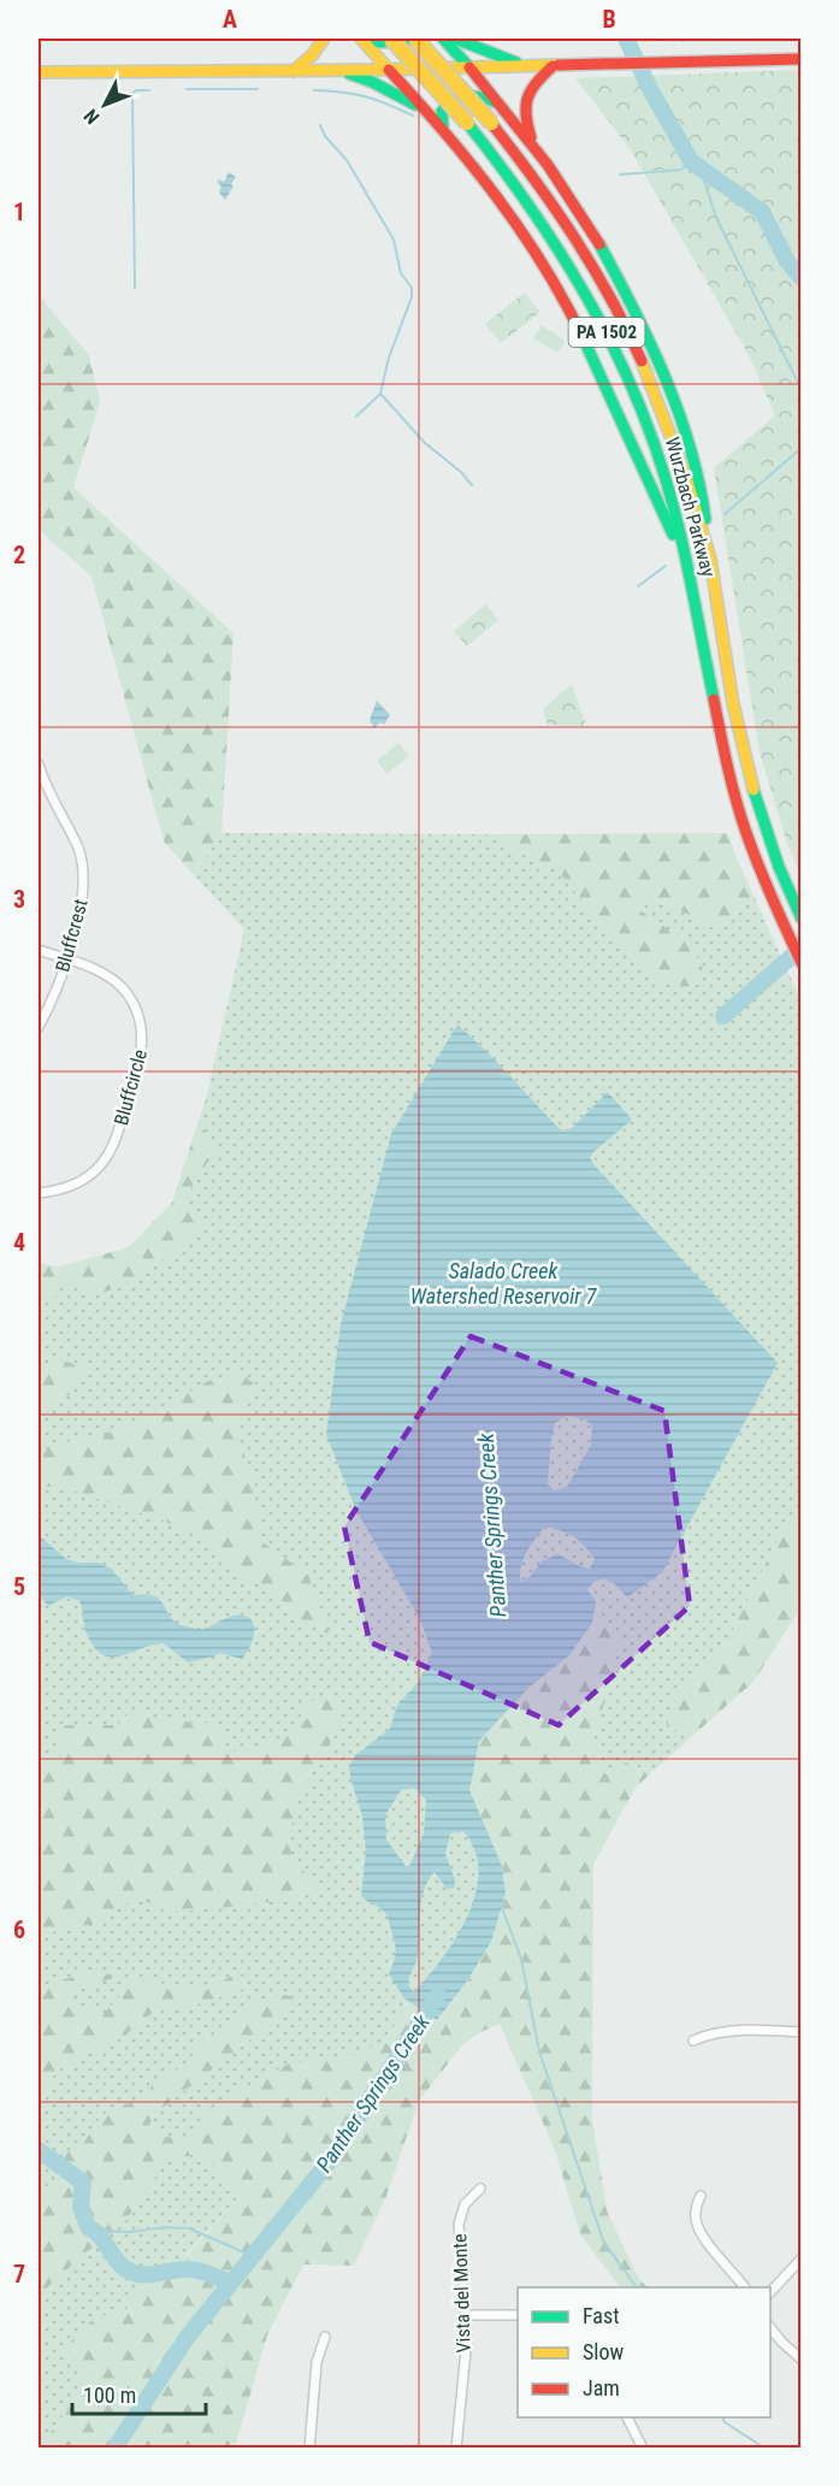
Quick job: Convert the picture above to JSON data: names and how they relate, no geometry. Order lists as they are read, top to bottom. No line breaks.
{"streets":{"main road":["PA 1502","Wurzbach Parkway"],"street":["Bluffcrest","Bluffcircle","Vista del Monte"]},"crossings":[["Bluffcrest","Bluffcircle"]],"water":["Salado Creek Watershed Reservoir 7","Panther Springs Creek"],"legend":["Fast","Slow","Jam"],"scale_bar":"100 m","north":"bottom left","grid":{"columns":["A","B"],"rows":["1","2","3","4","5","6","7"]}}
